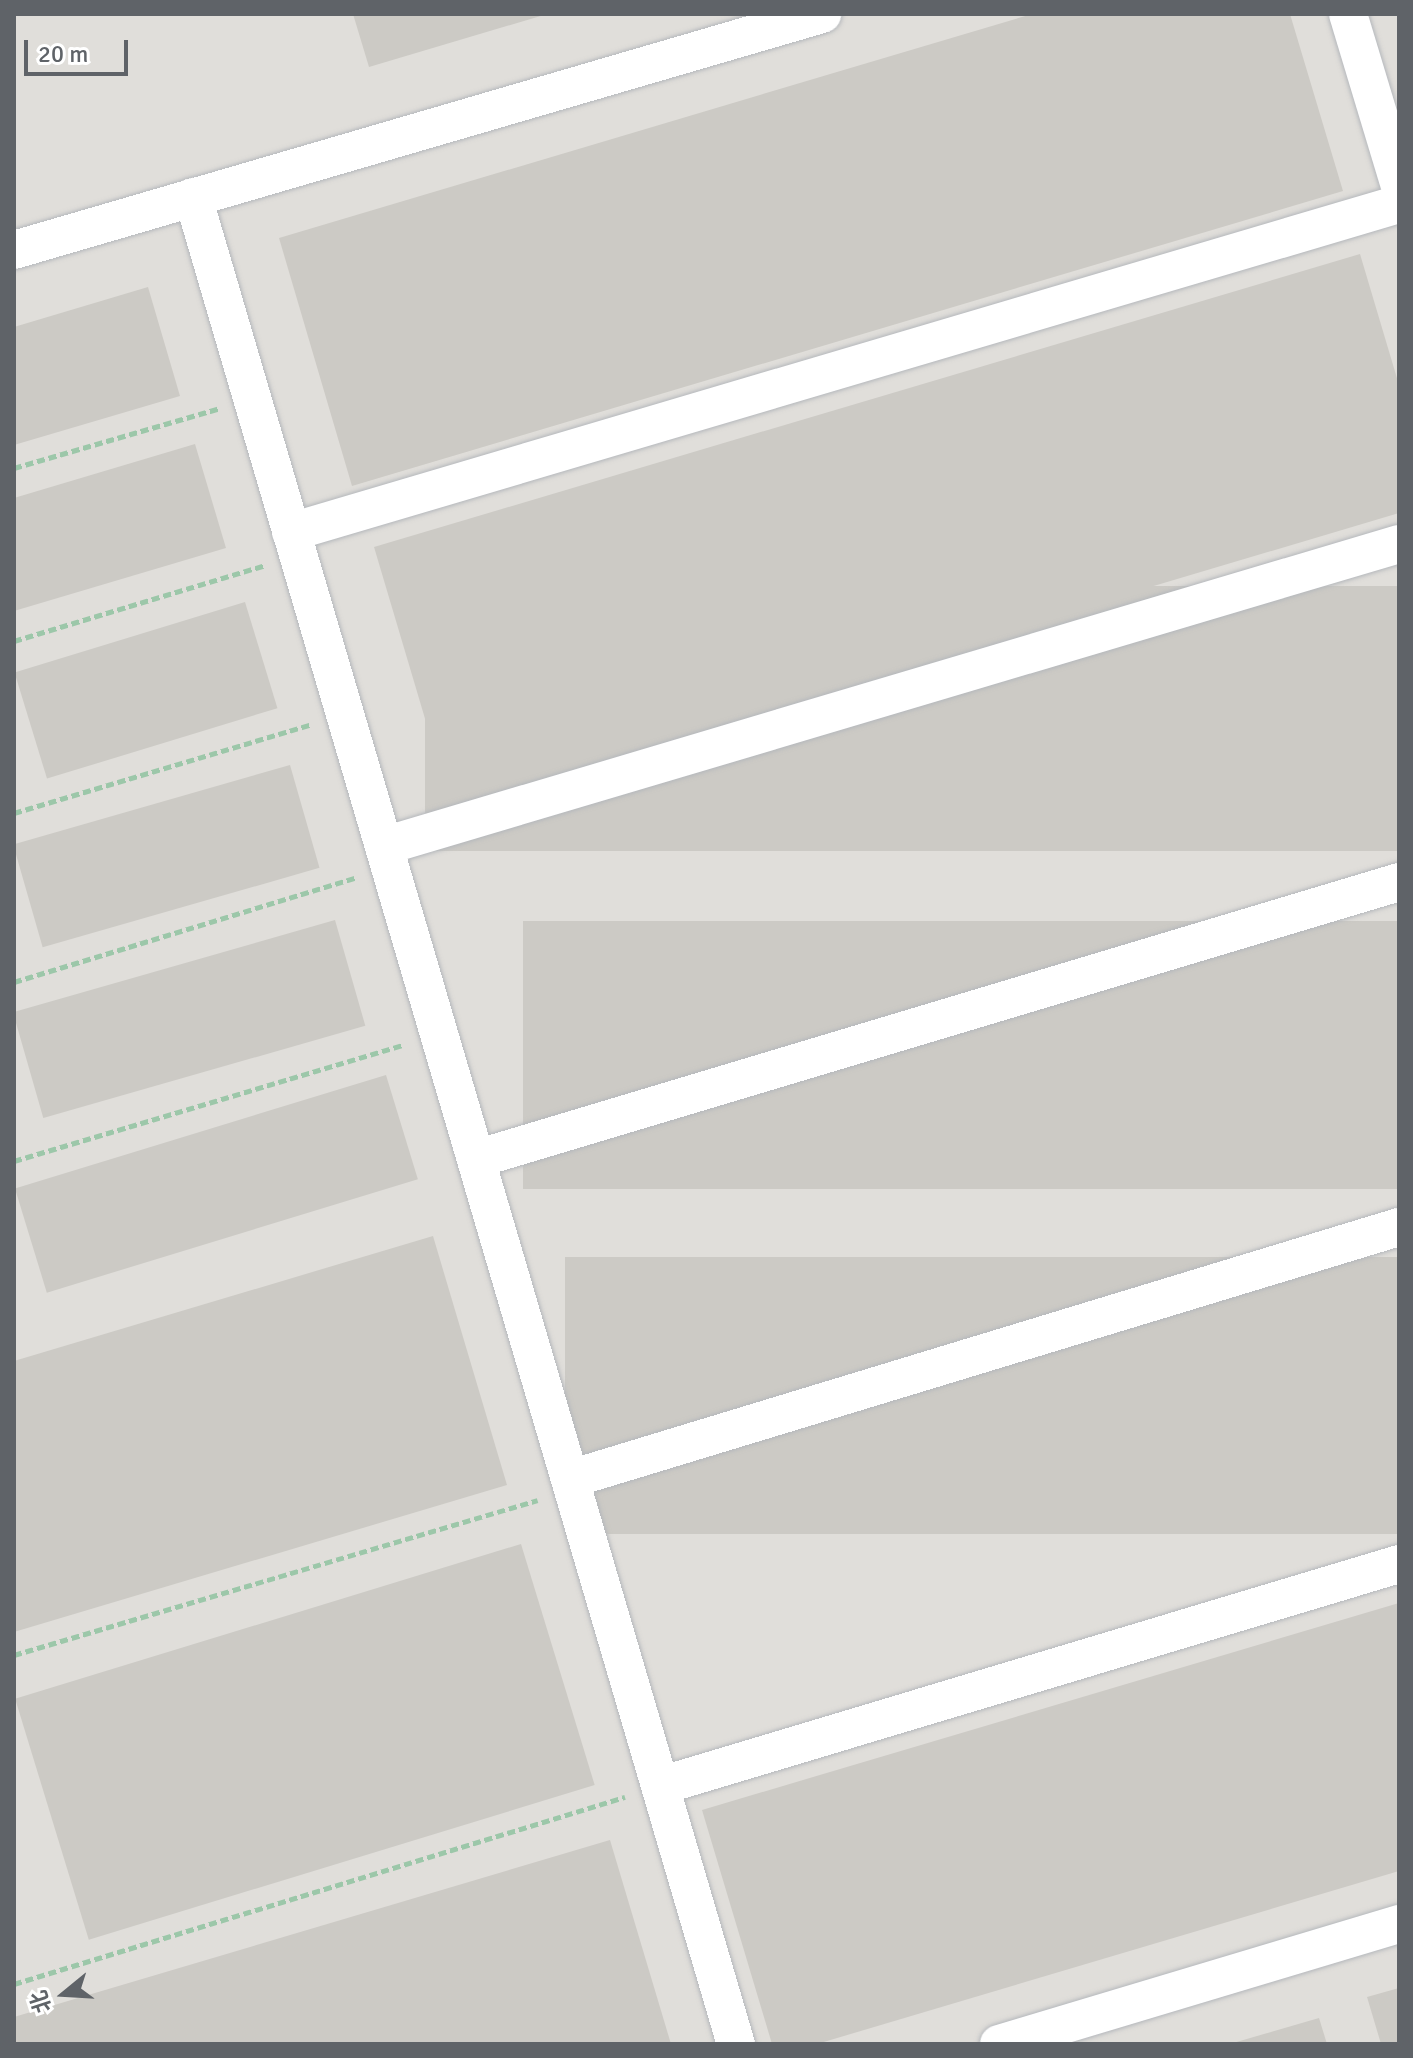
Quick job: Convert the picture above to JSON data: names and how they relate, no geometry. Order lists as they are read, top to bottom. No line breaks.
{"scale_bar":"20 m","north":"left"}
